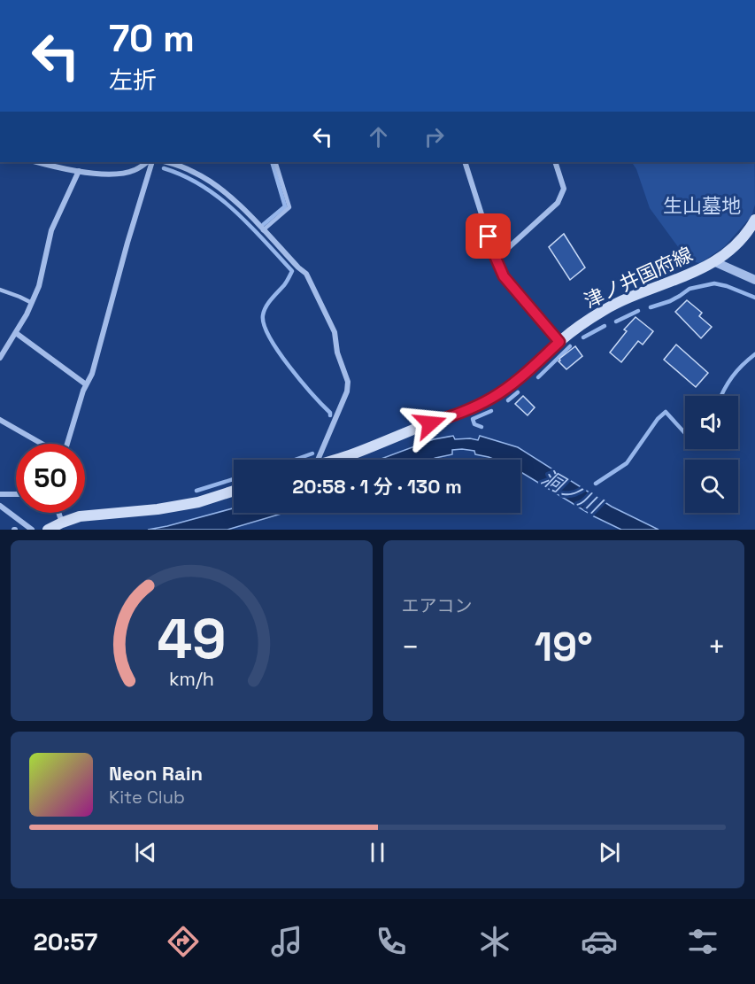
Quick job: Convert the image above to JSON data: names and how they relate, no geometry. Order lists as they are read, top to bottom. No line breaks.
{"streets":{"main road":["津ノ井国府線"]},"water":["洞ノ川"],"parks":["生山墓地"],"page":{"turn":["70 m","左折"],"limit":"50","trip":"20:58 · 1 分 · 130 m","tile":"エアコン","heat":["−","19°","+"],"song":["Neon Rain","Kite Club"],"tabs":"20:57","gauge":["49","km/h"]}}
